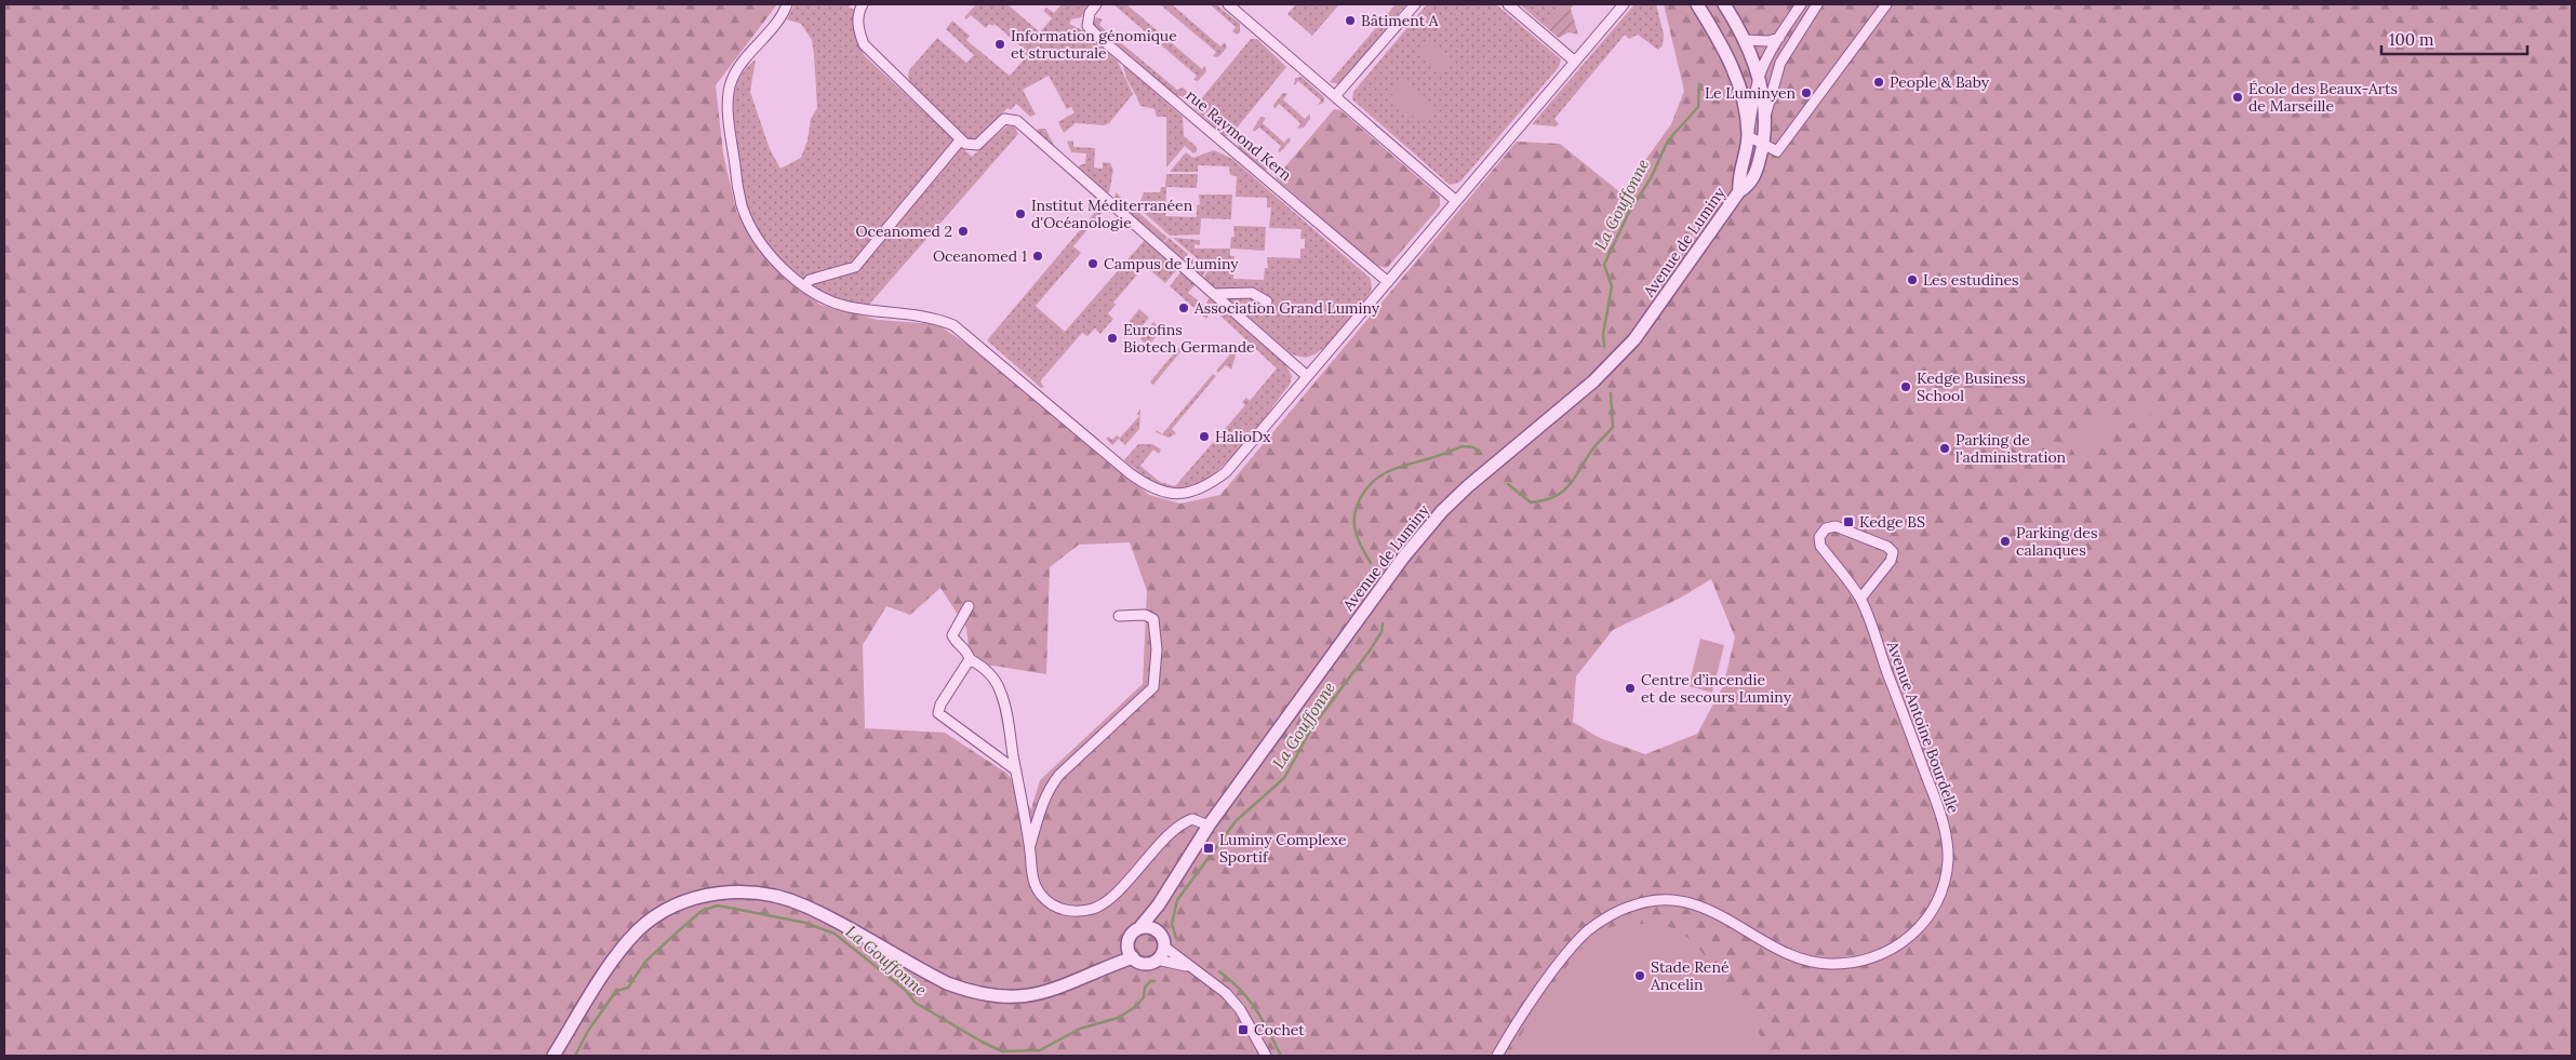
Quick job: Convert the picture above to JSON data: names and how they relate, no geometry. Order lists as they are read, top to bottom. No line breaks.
{"streets":{"street":["rue Raymond Kern","Avenue de Luminy","Avenue Antoine Bourdelle"]},"water":["La Gouffonne"],"places":{"other":["Bâtiment A","Information génomique et structurale","People & Baby","Le Luminyen","École des Beaux-Arts de Marseille","Institut Méditerranéen d'Océanologie","Oceanomed 2","Oceanomed 1","Campus de Luminy","Les estudines","Association Grand Luminy","Eurofins Biotech Germande","Kedge Business School","HalioDx","Parking de l'administration","Parking des calanques","Centre d’incendie et de secours Luminy","Stade René Ancelin"],"transit":["Kedge BS","Luminy Complexe Sportif","Cochet"]},"scale_bar":"100 m"}
